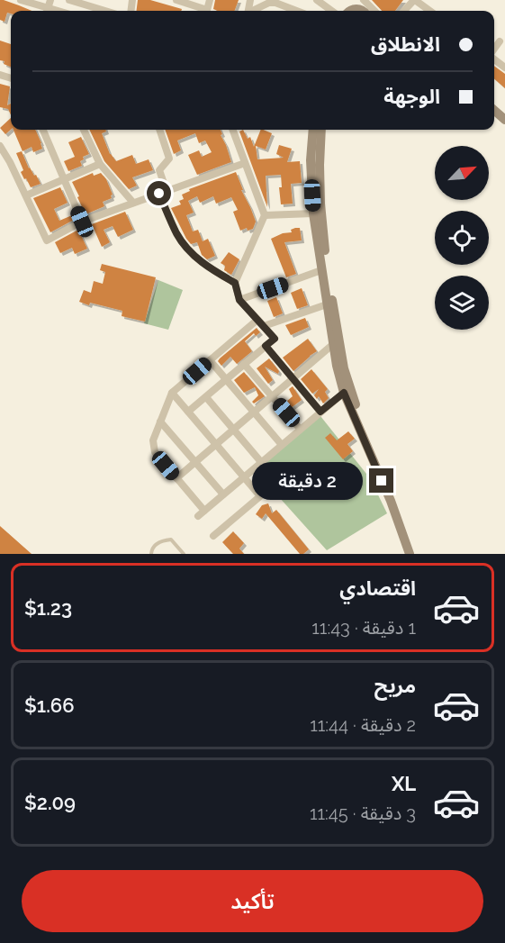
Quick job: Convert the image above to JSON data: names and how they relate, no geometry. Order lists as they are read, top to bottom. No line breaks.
{"north":"top right","page":{"banner":["الانطلاق","الوجهة"],"bubble":"2 دقيقة","list":[{"name":"اقتصادي","note":"1 دقيقة · 11:43","value":"$1.23"},{"name":"مريح","note":"2 دقيقة · 11:44","value":"$1.66"},{"name":"XL","note":"3 دقيقة · 11:45","value":"$2.09"}],"buttons":"تأكيد"}}
